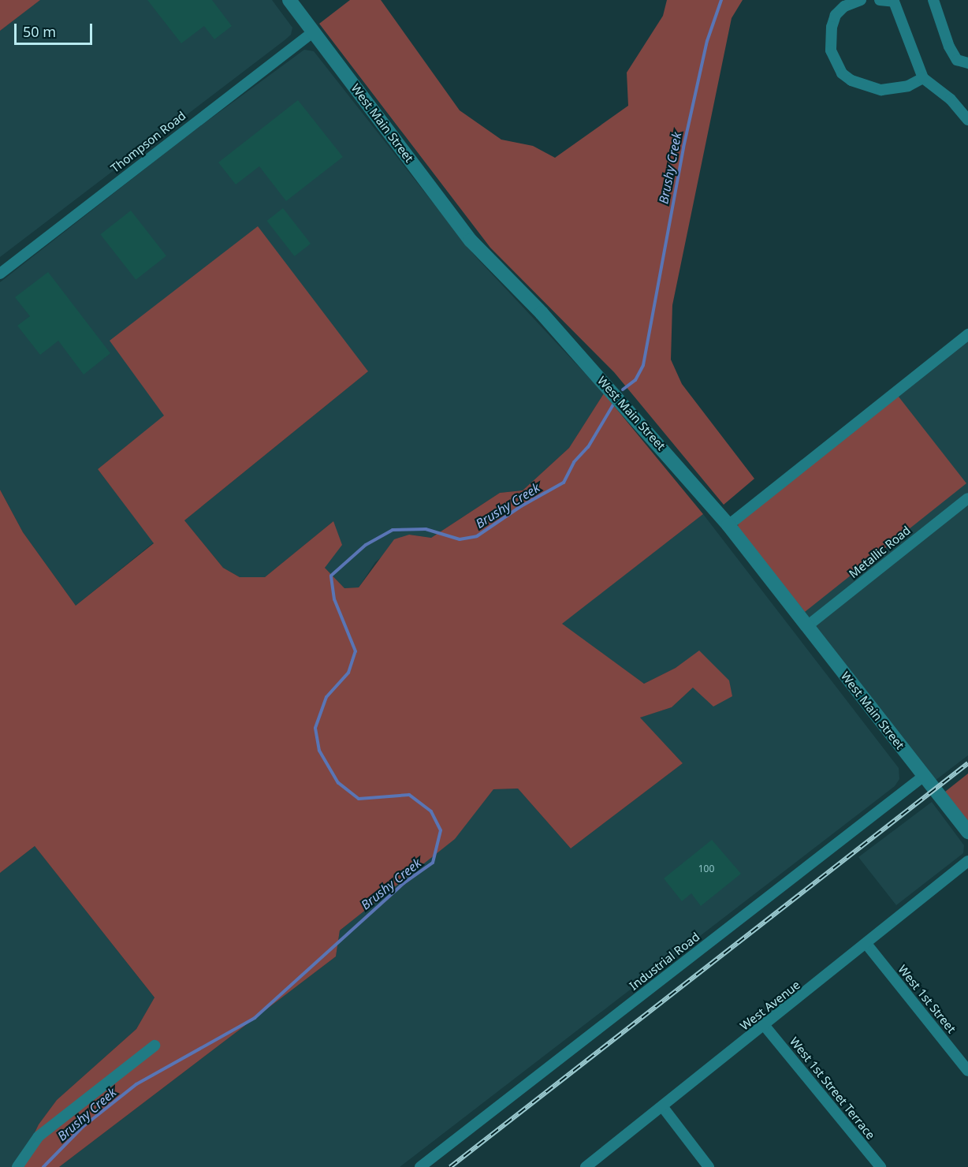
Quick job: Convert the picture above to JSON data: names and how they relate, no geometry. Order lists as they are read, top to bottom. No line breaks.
{"streets":{"main road":["West Main Street"],"street":["Thompson Road","Metallic Road","Industrial Road","West 1st Street","West Avenue","West 1st Street Terrace"]},"crossings":[["West Main Street","Thompson Road"],["West Main Street","Metallic Road"],["West Main Street","Industrial Road"],["West 1st Street","West Avenue"],["West Avenue","West 1st Street Terrace"]],"water":["Brushy Creek"],"house_numbers":["100"],"scale_bar":"50 m"}
